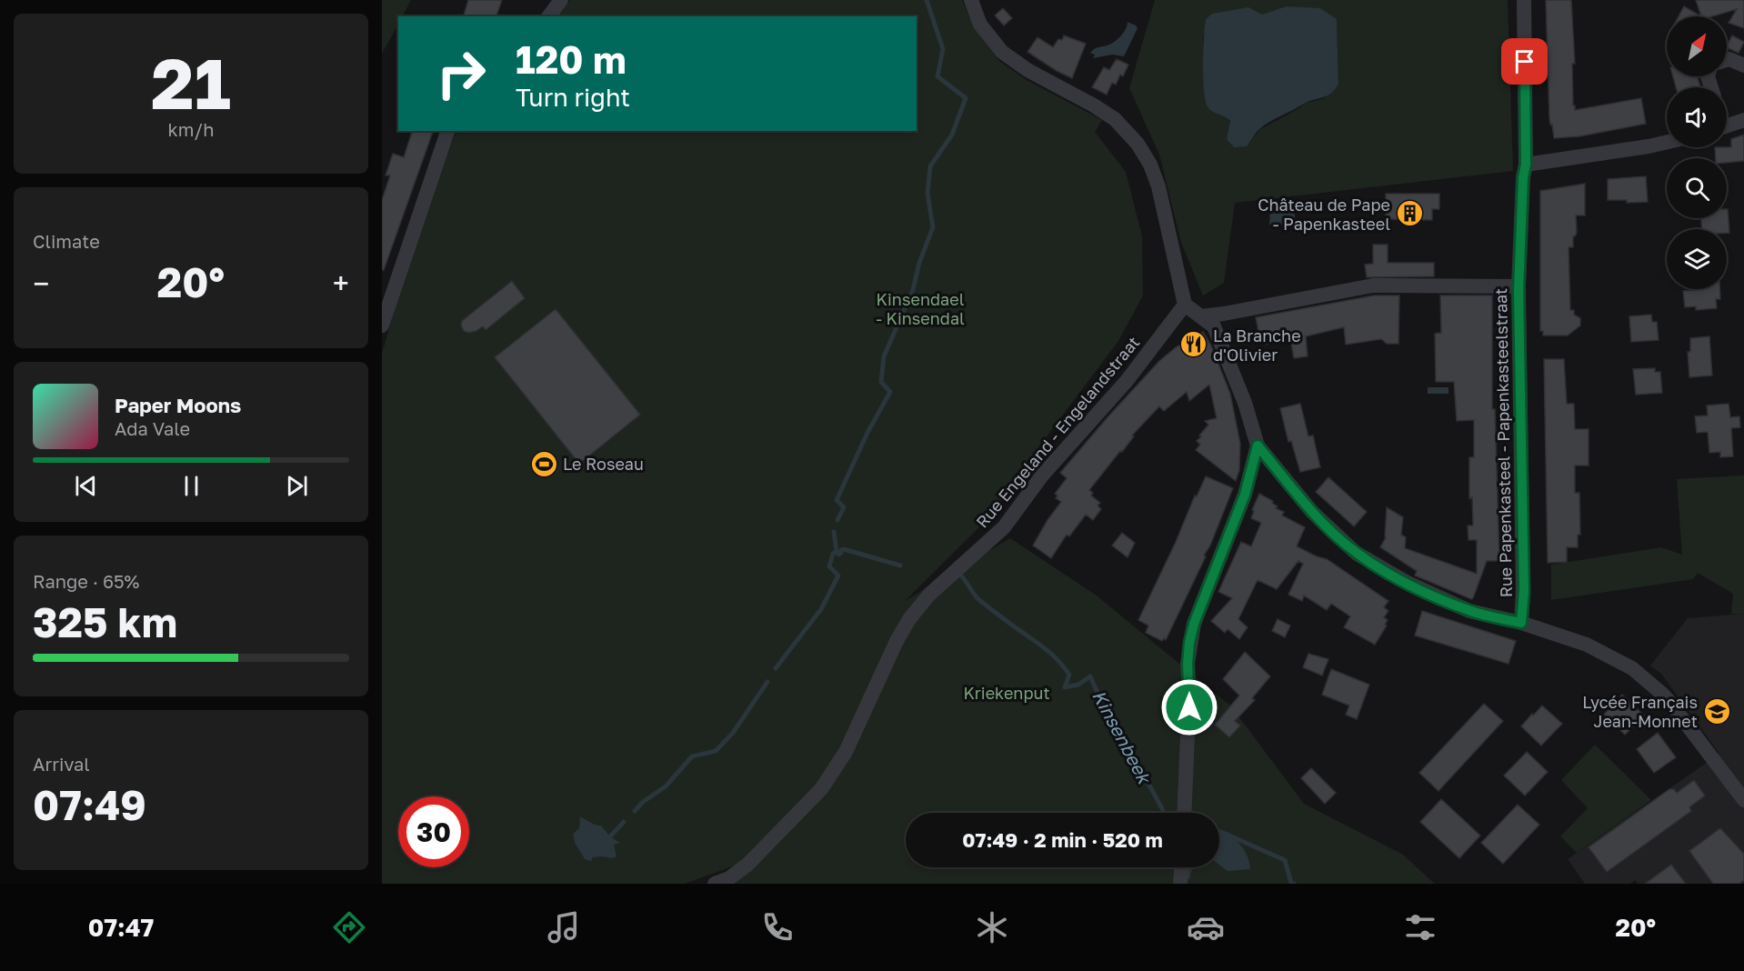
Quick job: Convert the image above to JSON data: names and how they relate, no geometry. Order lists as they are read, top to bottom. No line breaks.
{"streets":{"street":["Rue Engeland - Engelandstraat","Rue Papenkasteel - Papenkasteelstraat"]},"water":["Kinsenbeek"],"parks":["Kinsendael - Kinsendal","Kriekenput"],"places":{"building":["Château de Pape - Papenkasteel"],"restaurant":["La Branche d'Olivier"],"sports":["Le Roseau"],"school or university":["Lycée Français Jean-Monnet"]},"north":"top right","page":{"tile":[["21","km/h"],"Climate",["Range · 65%","325 km"],["Arrival","07:49"]],"turn":["120 m","Turn right"],"heat":["−","20°","+"],"song":["Paper Moons","Ada Vale"],"limit":"30","trip":"07:49 · 2 min · 520 m","tabs":["07:47","20°"]}}
